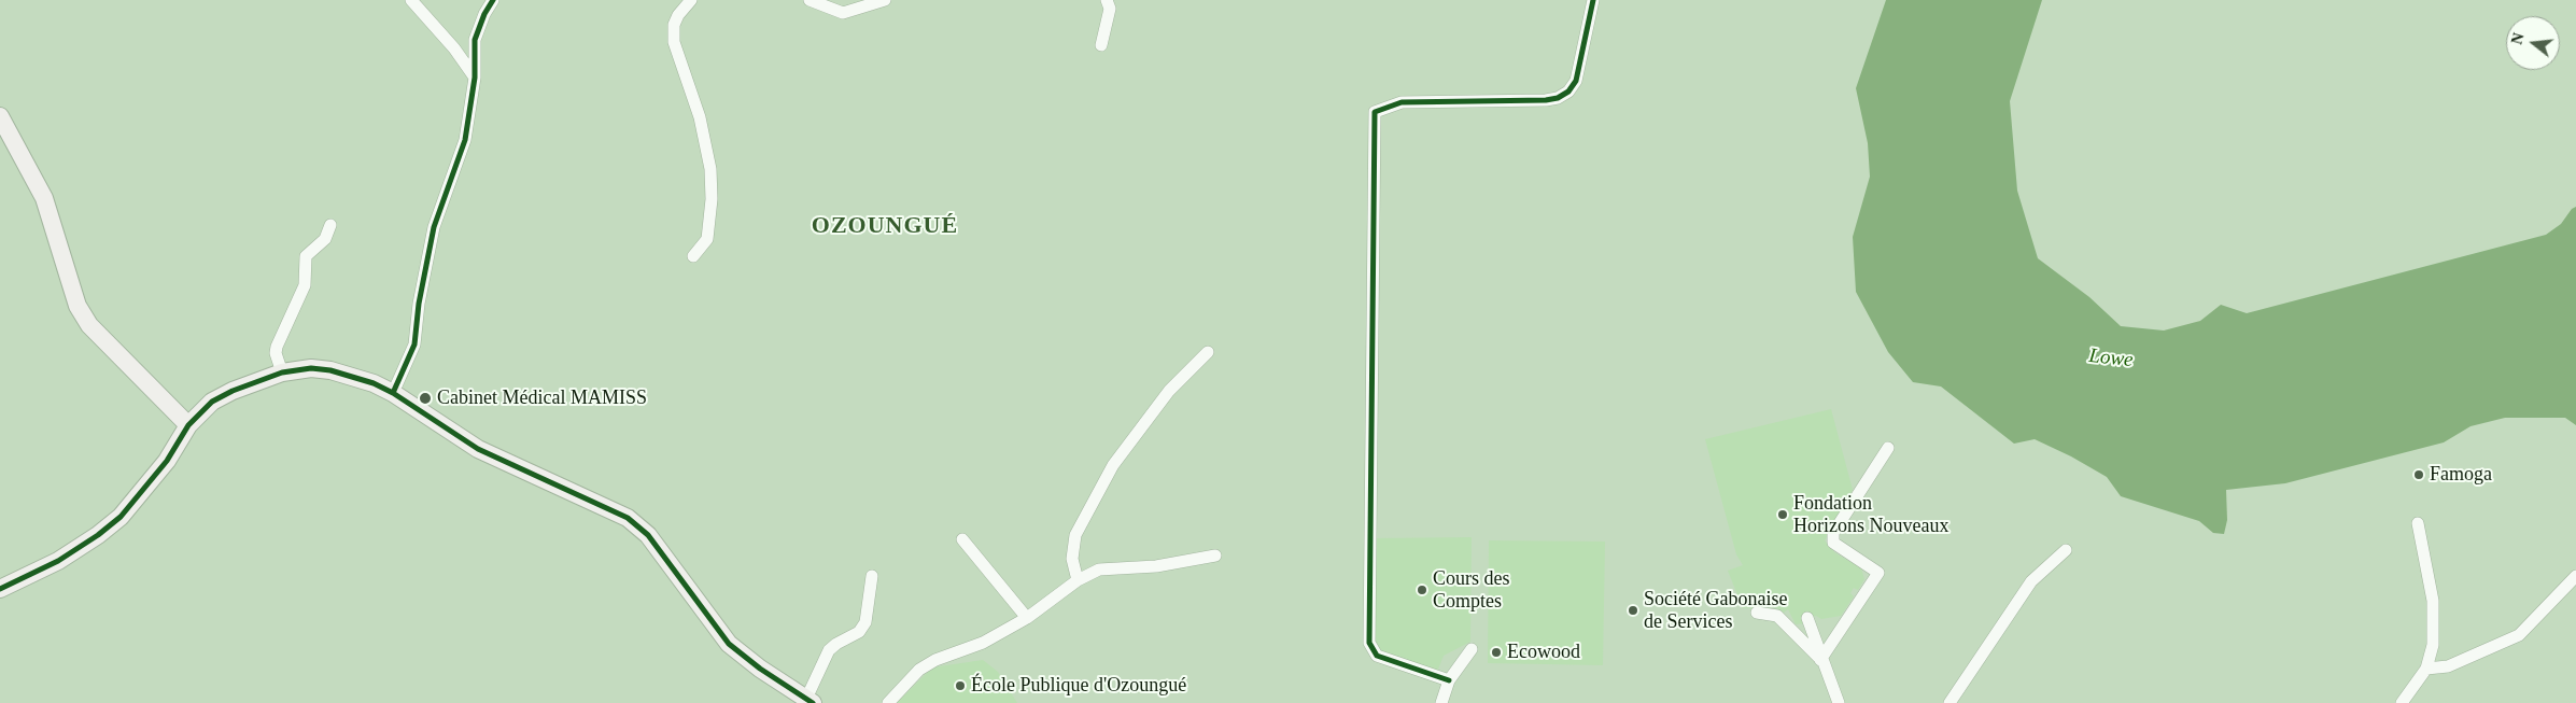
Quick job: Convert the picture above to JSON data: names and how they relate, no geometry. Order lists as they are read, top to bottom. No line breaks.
{"districts":["OZOUNGUÉ"],"water":["Lowe"],"places":["Cabinet Médical MAMISS","Famoga","Fondation Horizons Nouveaux","Cours des Comptes","Société Gabonaise de Services","Ecowood","École Publique d'Ozoungué"],"north":"left"}
